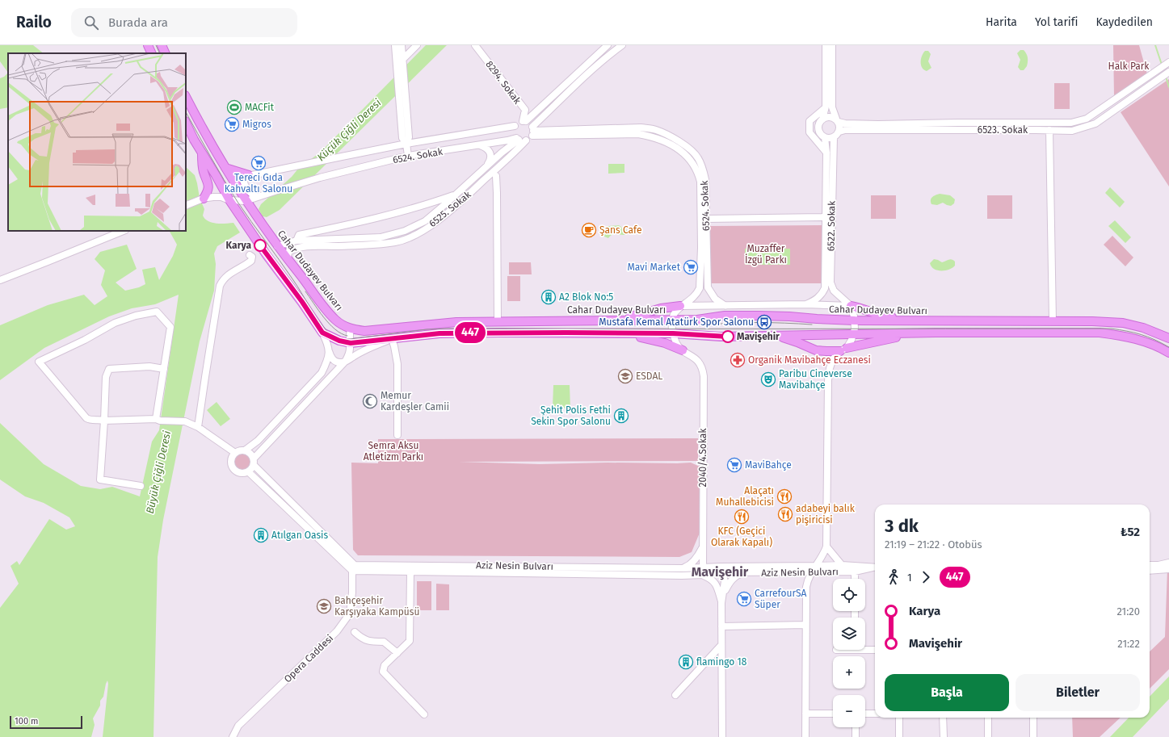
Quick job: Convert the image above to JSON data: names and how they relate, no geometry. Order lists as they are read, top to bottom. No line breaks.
{"streets":{"main road":["Cahar Dudayev Bulvarı"],"street":["8294. Sokak","6523. Sokak","6524. Sokak","6525. Sokak","6522. Sokak","2040/4.Sokak","Aziz Nesin Bulvarı","Opera Caddesi"]},"crossings":[["8294. Sokak","6524. Sokak"],["8294. Sokak","6525. Sokak"],["6523. Sokak","6522. Sokak"],["6524. Sokak","6525. Sokak"],["6524. Sokak","Cahar Dudayev Bulvarı"],["6525. Sokak","Cahar Dudayev Bulvarı"],["2040/4.Sokak","Aziz Nesin Bulvarı"],["Aziz Nesin Bulvarı","Opera Caddesi"]],"districts":["Mavişehir"],"water":["Küçük Çiğli Deresi","Büyük Çiğli Deresi"],"parks":["Halk Park","Muzaffer İzgü Parkı","Semra Aksu Atletizm Parkı"],"places":{"sports":["MACFit"],"supermarket":["Migros","Tereci Gıda Kahvaltı Salonu","Mavi Market","MaviBahçe","CarrefourSA Süper"],"cafe":["Şans Cafe"],"other":["Karya","Mavişehir"],"building":["A2 Blok No:5","Şehit Polis Fethi Sekin Spor Salonu","Atılgan Oasis","flamingo 18"],"bus stop":["Mustafa Kemal Atatürk Spor Salonu"],"pharmacy":["Organik Mavibahçe Eczanesi"],"school or university":["ESDAL","Bahçeşehir Karşıyaka Kampüsü"],"theatre":["Paribu Cineverse Mavibahçe"],"mosque":["Memur Kardeşler Camii"],"restaurant":["Alaçatı Muhallebicisi","adabeyi balık pişiricisi","KFC (Geçici Olarak Kapalı)"]},"lines":["bus line 447"],"scale_bar":"100 m","page":{"header":"Railo","search":"Burada ara","nav":["Harita","Yol tarifi","Kaydedilen"],"on_map":"447","heading":["3 dk","21:19 – 21:22 · Otobüs","₺52"],"legs":["1","447"],"map_buttons":["+","−"],"list":[{"name":"Karya","value":"21:20"},{"name":"Mavişehir","value":"21:22"}],"buttons":["Başla","Biletler"],"scale":"100 m"}}
